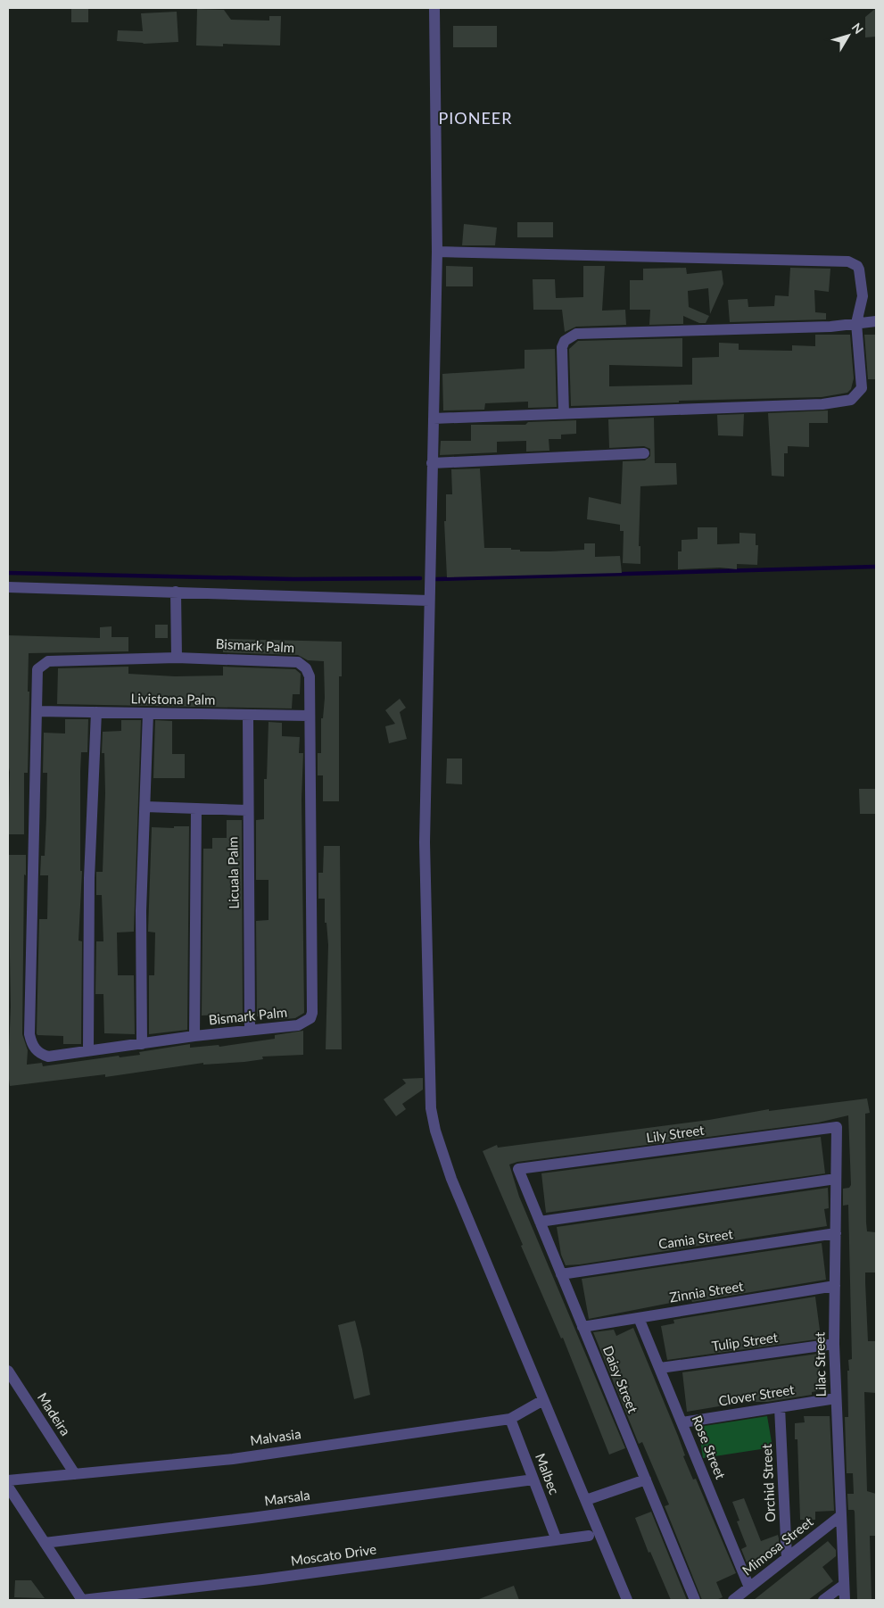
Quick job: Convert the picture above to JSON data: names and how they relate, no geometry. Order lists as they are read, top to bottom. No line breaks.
{"streets":{"street":["Bismark Palm","Livistona Palm","Licuala Palm","Lily Street","Camia Street","Zinnia Street","Tulip Street","Lilac Street","Daisy Street","Clover Street","Madeira","Malvasia","Rose Street","Malbec","Orchid Street","Marsala","Mimosa Street","Moscato Drive"]},"crossings":[["Bismark Palm","Livistona Palm"],["Bismark Palm","Licuala Palm"],["Livistona Palm","Licuala Palm"],["Lily Street","Lilac Street"],["Lily Street","Daisy Street"],["Camia Street","Lilac Street"],["Camia Street","Daisy Street"],["Zinnia Street","Lilac Street"],["Zinnia Street","Daisy Street"],["Zinnia Street","Rose Street"],["Tulip Street","Lilac Street"],["Tulip Street","Rose Street"],["Lilac Street","Clover Street"],["Lilac Street","Mimosa Street"],["Clover Street","Rose Street"],["Clover Street","Orchid Street"],["Madeira","Malvasia"],["Malvasia","Malbec"],["Rose Street","Mimosa Street"],["Malbec","Marsala"],["Malbec","Moscato Drive"],["Orchid Street","Mimosa Street"]],"districts":["PIONEER"],"north":"top right"}
